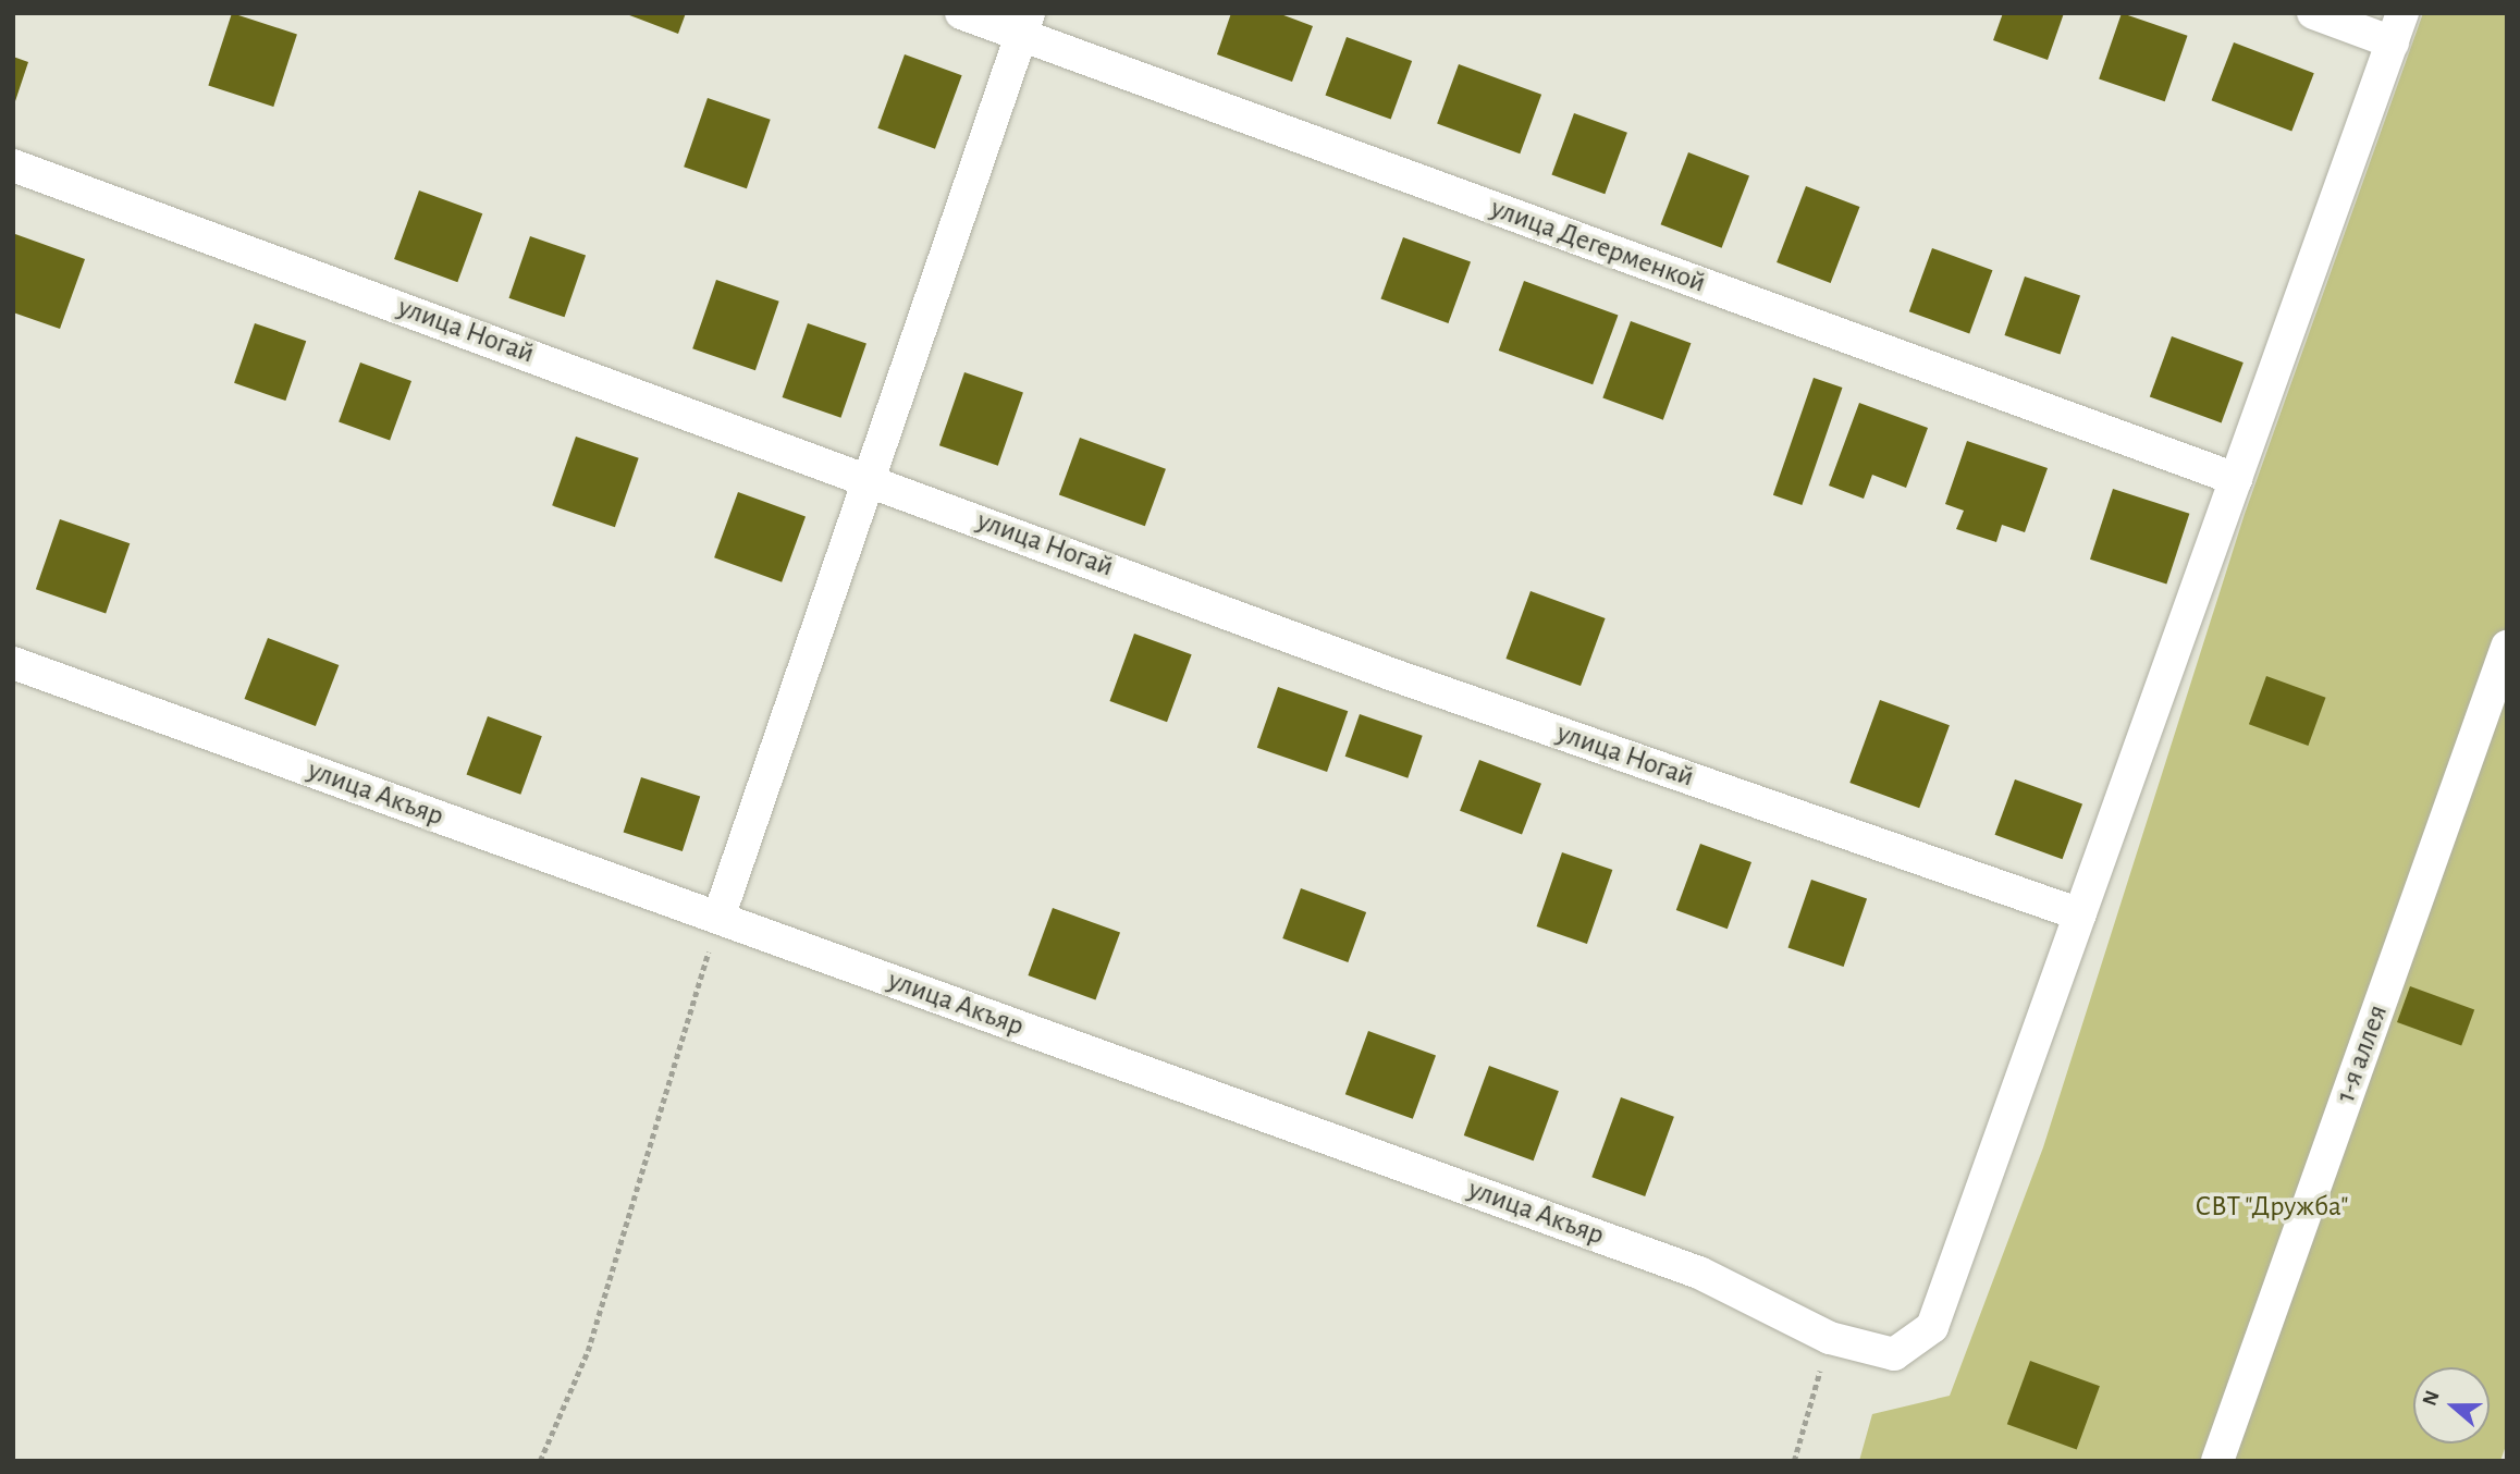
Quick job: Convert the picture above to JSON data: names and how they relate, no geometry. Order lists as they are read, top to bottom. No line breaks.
{"streets":{"street":["улица Дегерменкой","улица Ногай","улица Акъяр","1-я аллея"]},"crossings":[["улица Ногай","улица Акъяр"]],"parks":["СВТ \"Дружба\""],"north":"left"}
